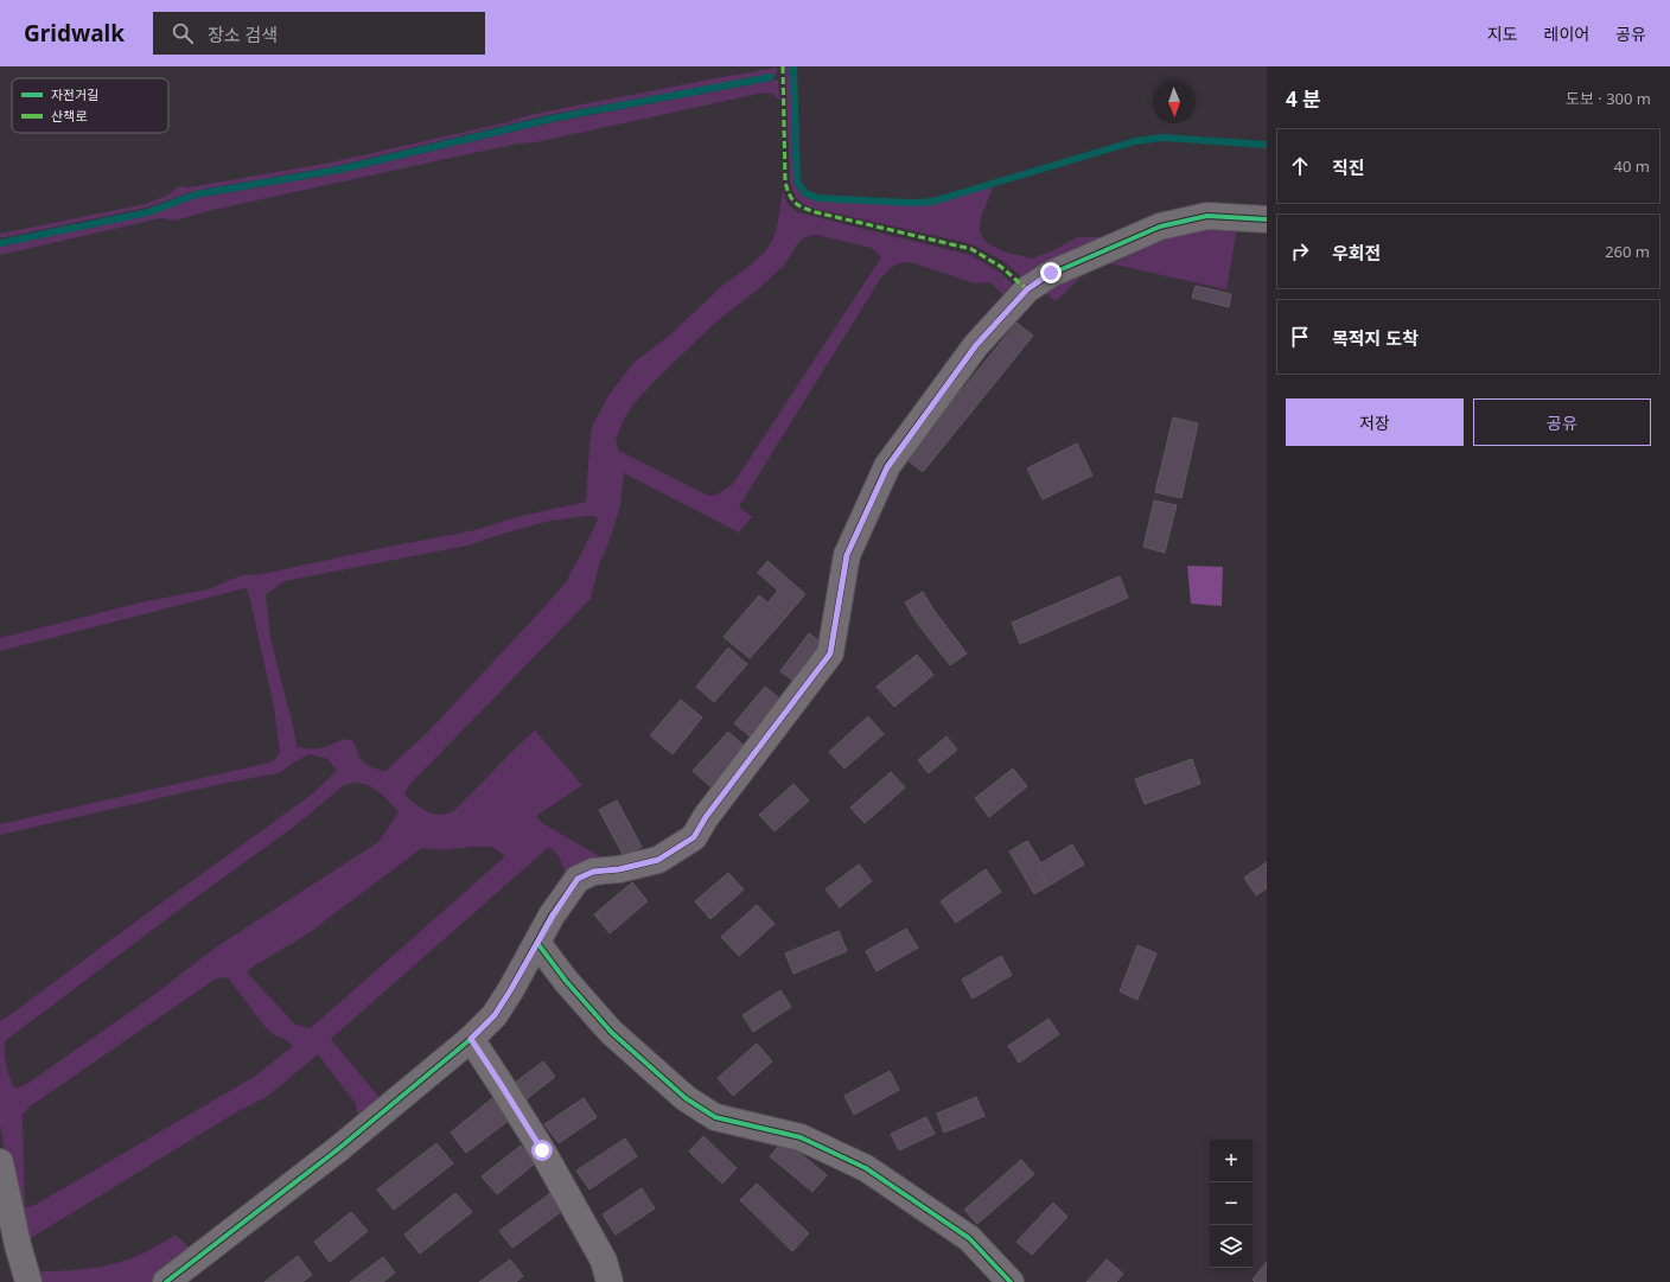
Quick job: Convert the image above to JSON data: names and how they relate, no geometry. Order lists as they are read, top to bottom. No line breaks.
{"legend":["자전거길","산책로"],"north":"bottom","page":{"header":"Gridwalk","search":"장소 검색","nav":["지도","레이어","공유"],"heading":["4 분","도보 · 300 m"],"list":[["직진","40 m"],["우회전","260 m"],"목적지 도착"],"buttons":["저장","공유"],"map_buttons":["+","−"]}}
